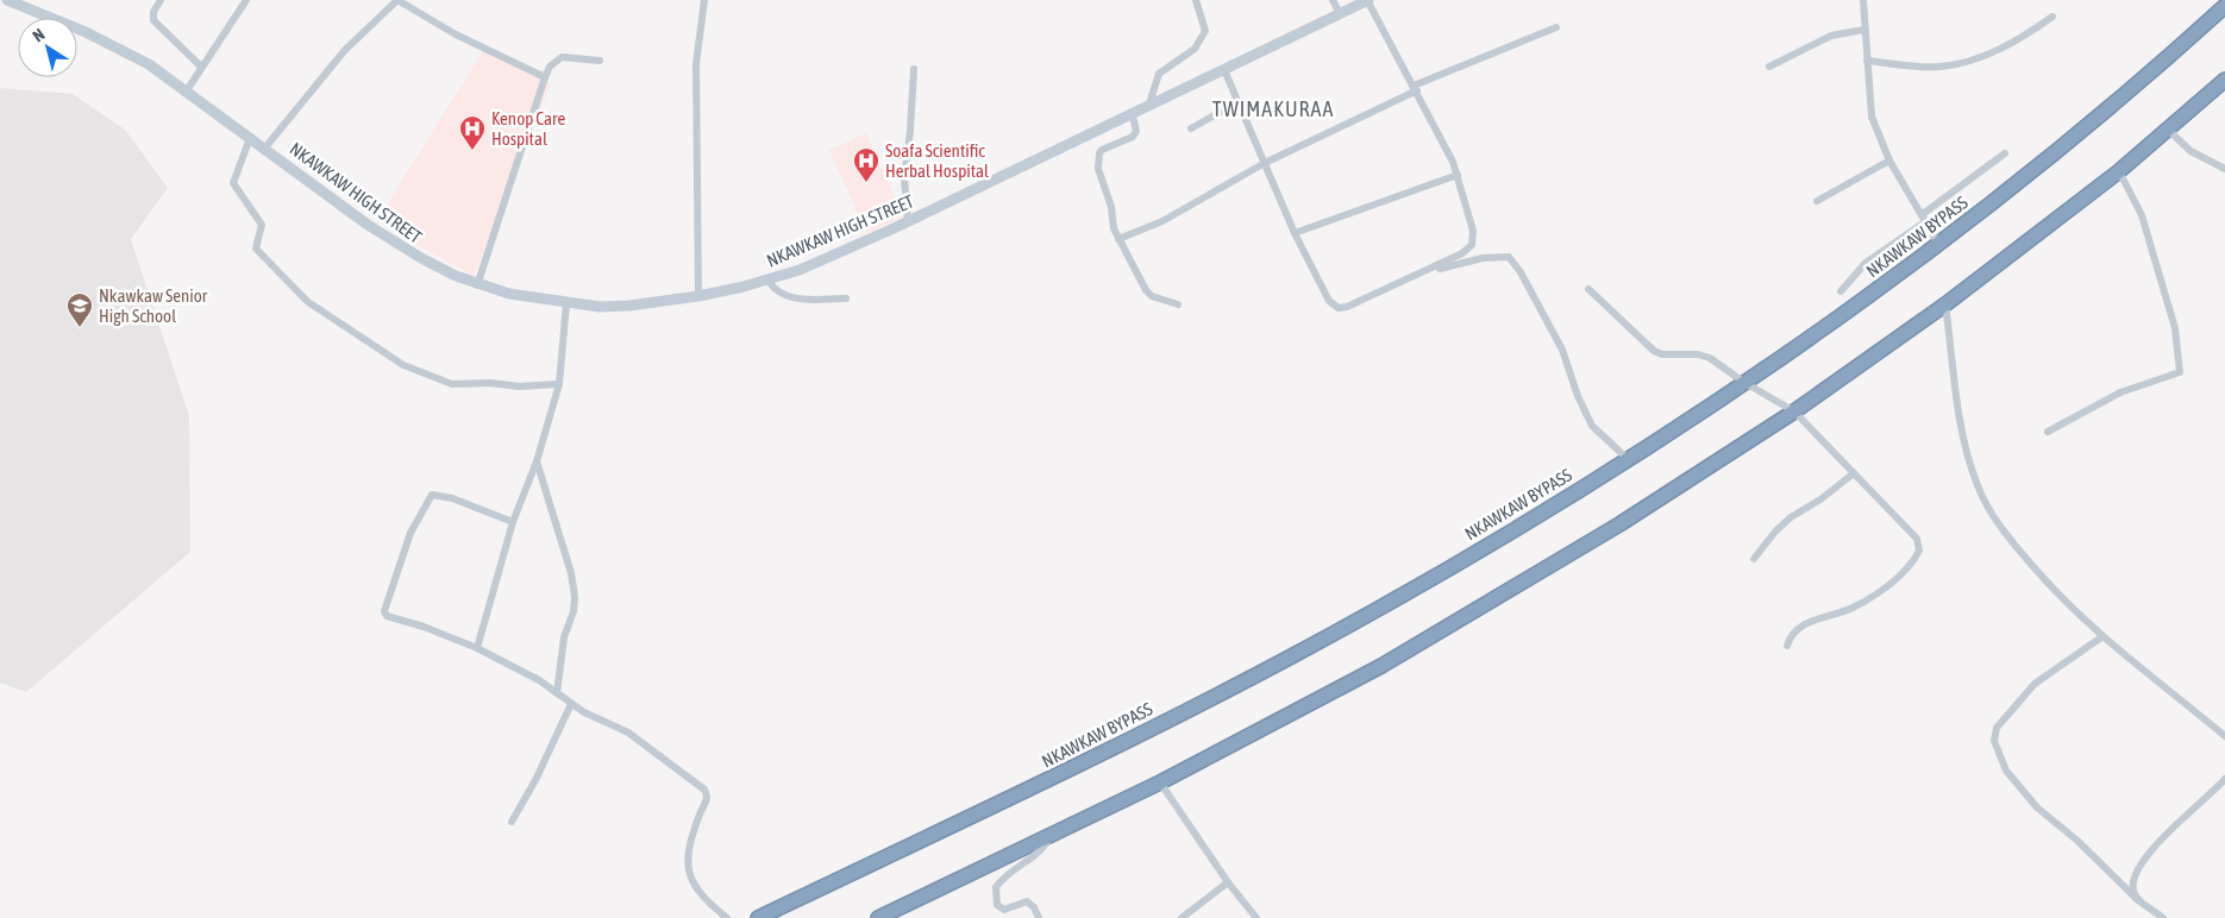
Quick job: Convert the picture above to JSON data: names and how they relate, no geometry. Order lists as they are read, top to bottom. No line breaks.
{"streets":{"highway":["NKAWKAW BYPASS"],"main road":["NKAWKAW HIGH STREET"]},"districts":["TWIMAKURAA"],"places":{"hospital":["Kenop Care Hospital","Soafa Scientific Herbal Hospital"],"school or university":["Nkawkaw Senior High School"]},"north":"top left"}
